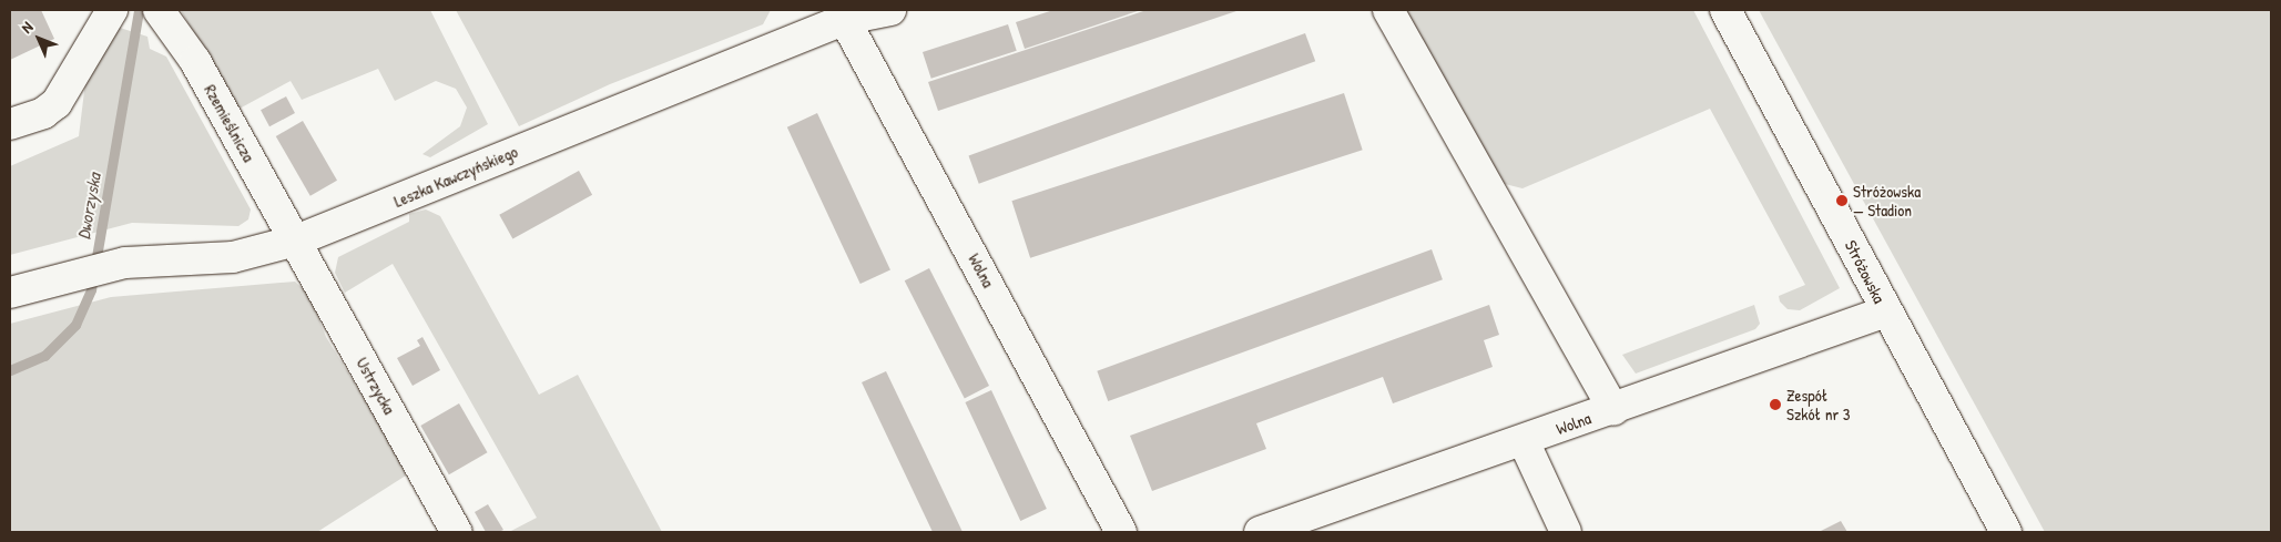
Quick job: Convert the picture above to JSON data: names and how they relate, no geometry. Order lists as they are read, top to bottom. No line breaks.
{"streets":{"street":["Rzemieślnicza","Leszka Kawczyńskiego","Wolna","Stróżowska","Ustrzycka"]},"crossings":[["Rzemieślnicza","Leszka Kawczyńskiego"],["Rzemieślnicza","Ustrzycka"],["Leszka Kawczyńskiego","Wolna"],["Leszka Kawczyńskiego","Ustrzycka"],["Wolna","Stróżowska"]],"water":["Dworzyska"],"places":["Stróżowska — Stadion","Zespół Szkół nr 3"],"north":"top left"}
